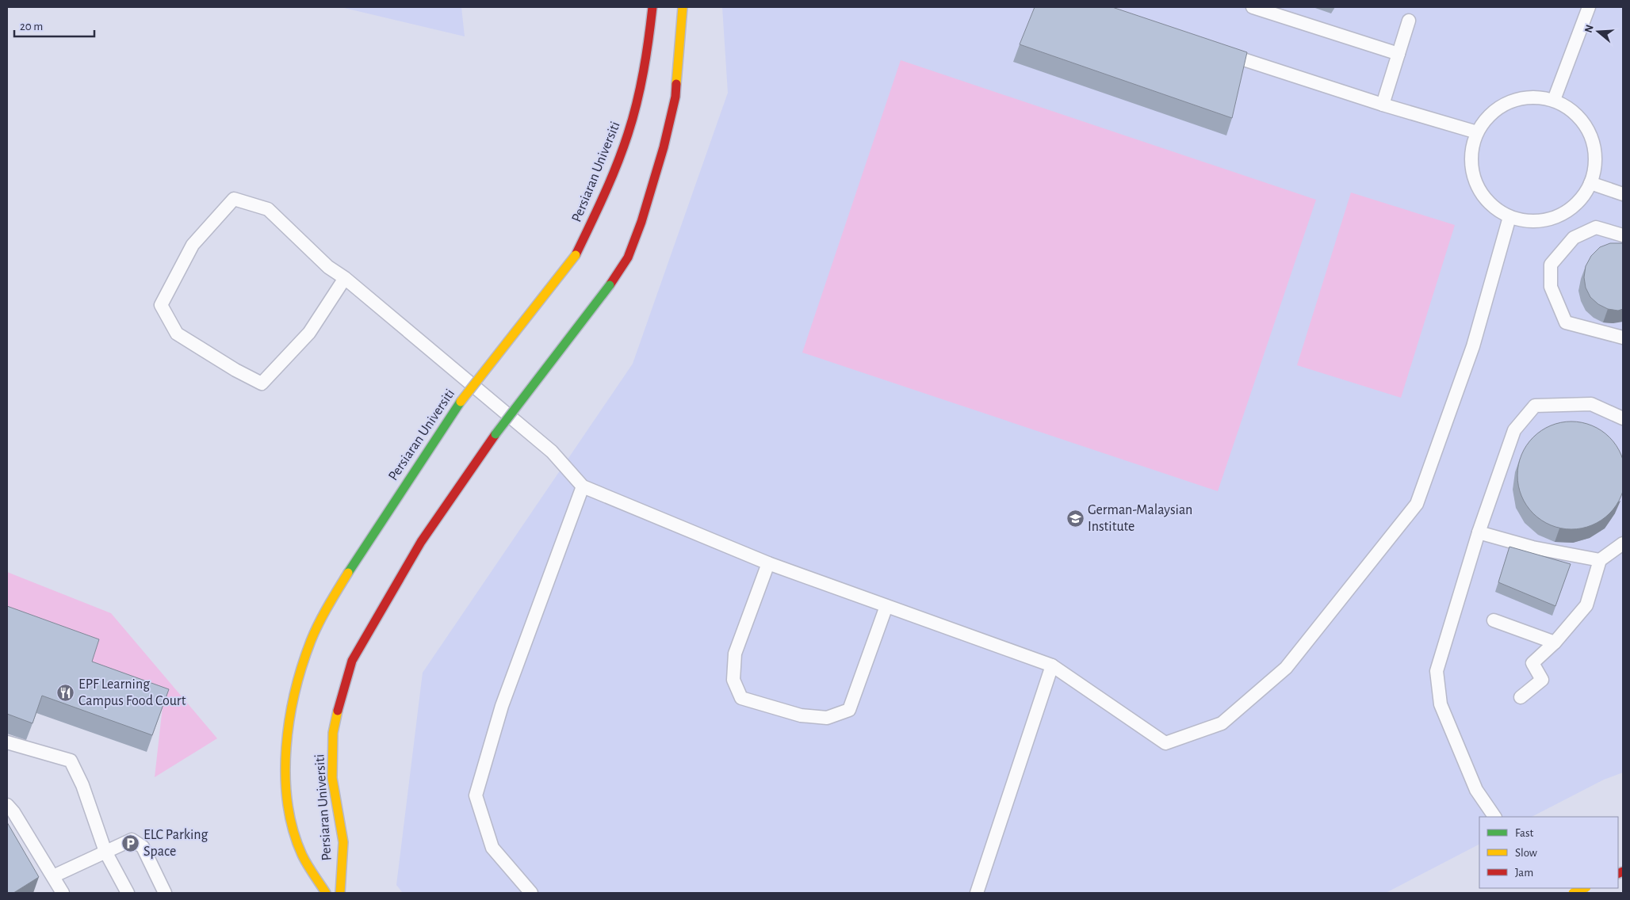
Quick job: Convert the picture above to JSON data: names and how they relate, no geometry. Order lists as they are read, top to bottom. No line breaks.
{"streets":{"street":["Persiaran Universiti"]},"places":{"school or university":["German-Malaysian Institute"],"restaurant":["EPF Learning Campus Food Court"],"parking":["ELC Parking Space"]},"legend":["Fast","Slow","Jam"],"scale_bar":"20 m","north":"left"}
